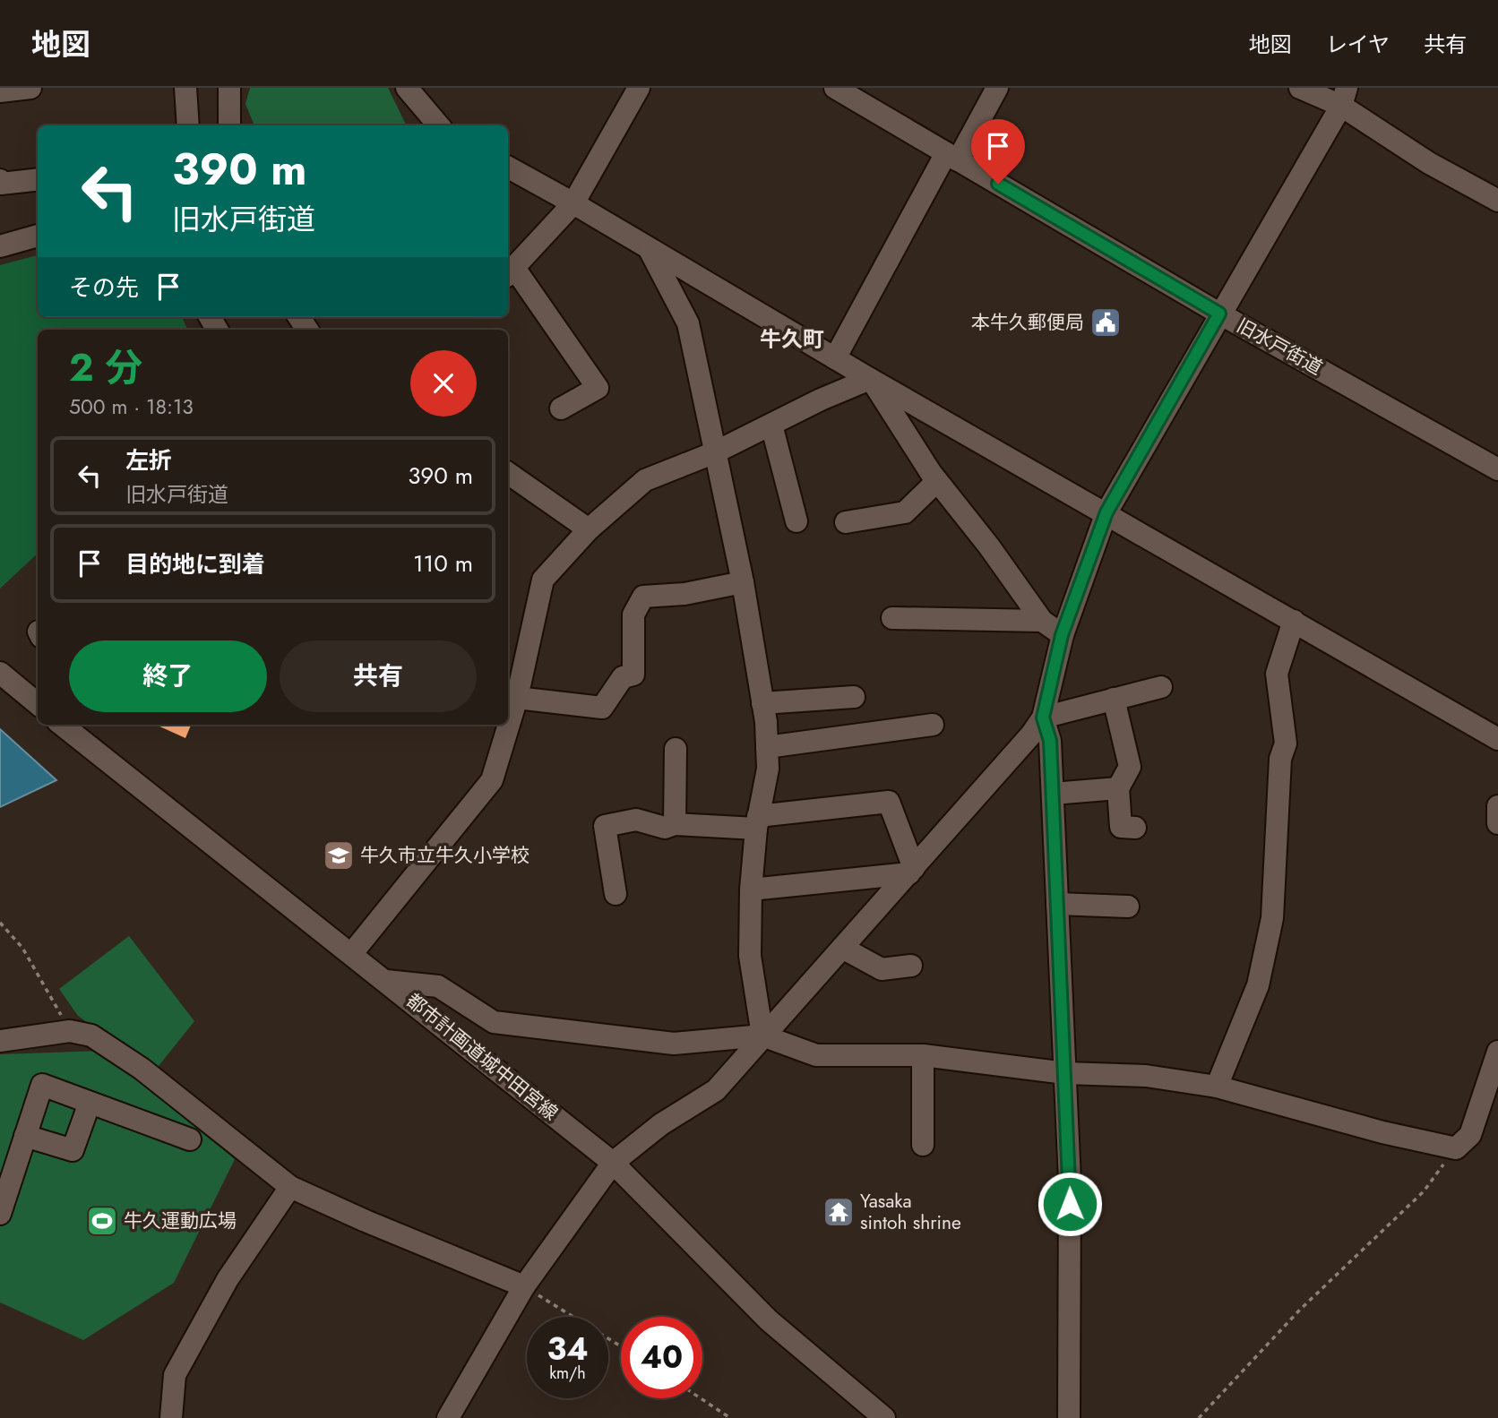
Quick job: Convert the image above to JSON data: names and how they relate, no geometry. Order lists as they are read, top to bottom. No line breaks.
{"streets":{"street":["旧水戸街道","都市計画道城中田宮線"]},"districts":["牛久町"],"places":{"public building":["本牛久郵便局"],"school or university":["牛久市立牛久小学校"],"temple":["Yasaka sintoh shrine"],"sports":["牛久運動広場"]},"page":{"header":"地図","nav":["地図","レイヤ","共有"],"turn":["390 m","旧水戸街道"],"then":"その先","heading":["2 分","500 m · 18:13"],"list":[{"name":"左折","note":"旧水戸街道","value":"390 m"},{"name":"目的地に到着","value":"110 m"}],"buttons":["終了","共有"],"speed":"34 km/h","limit":"40"}}
